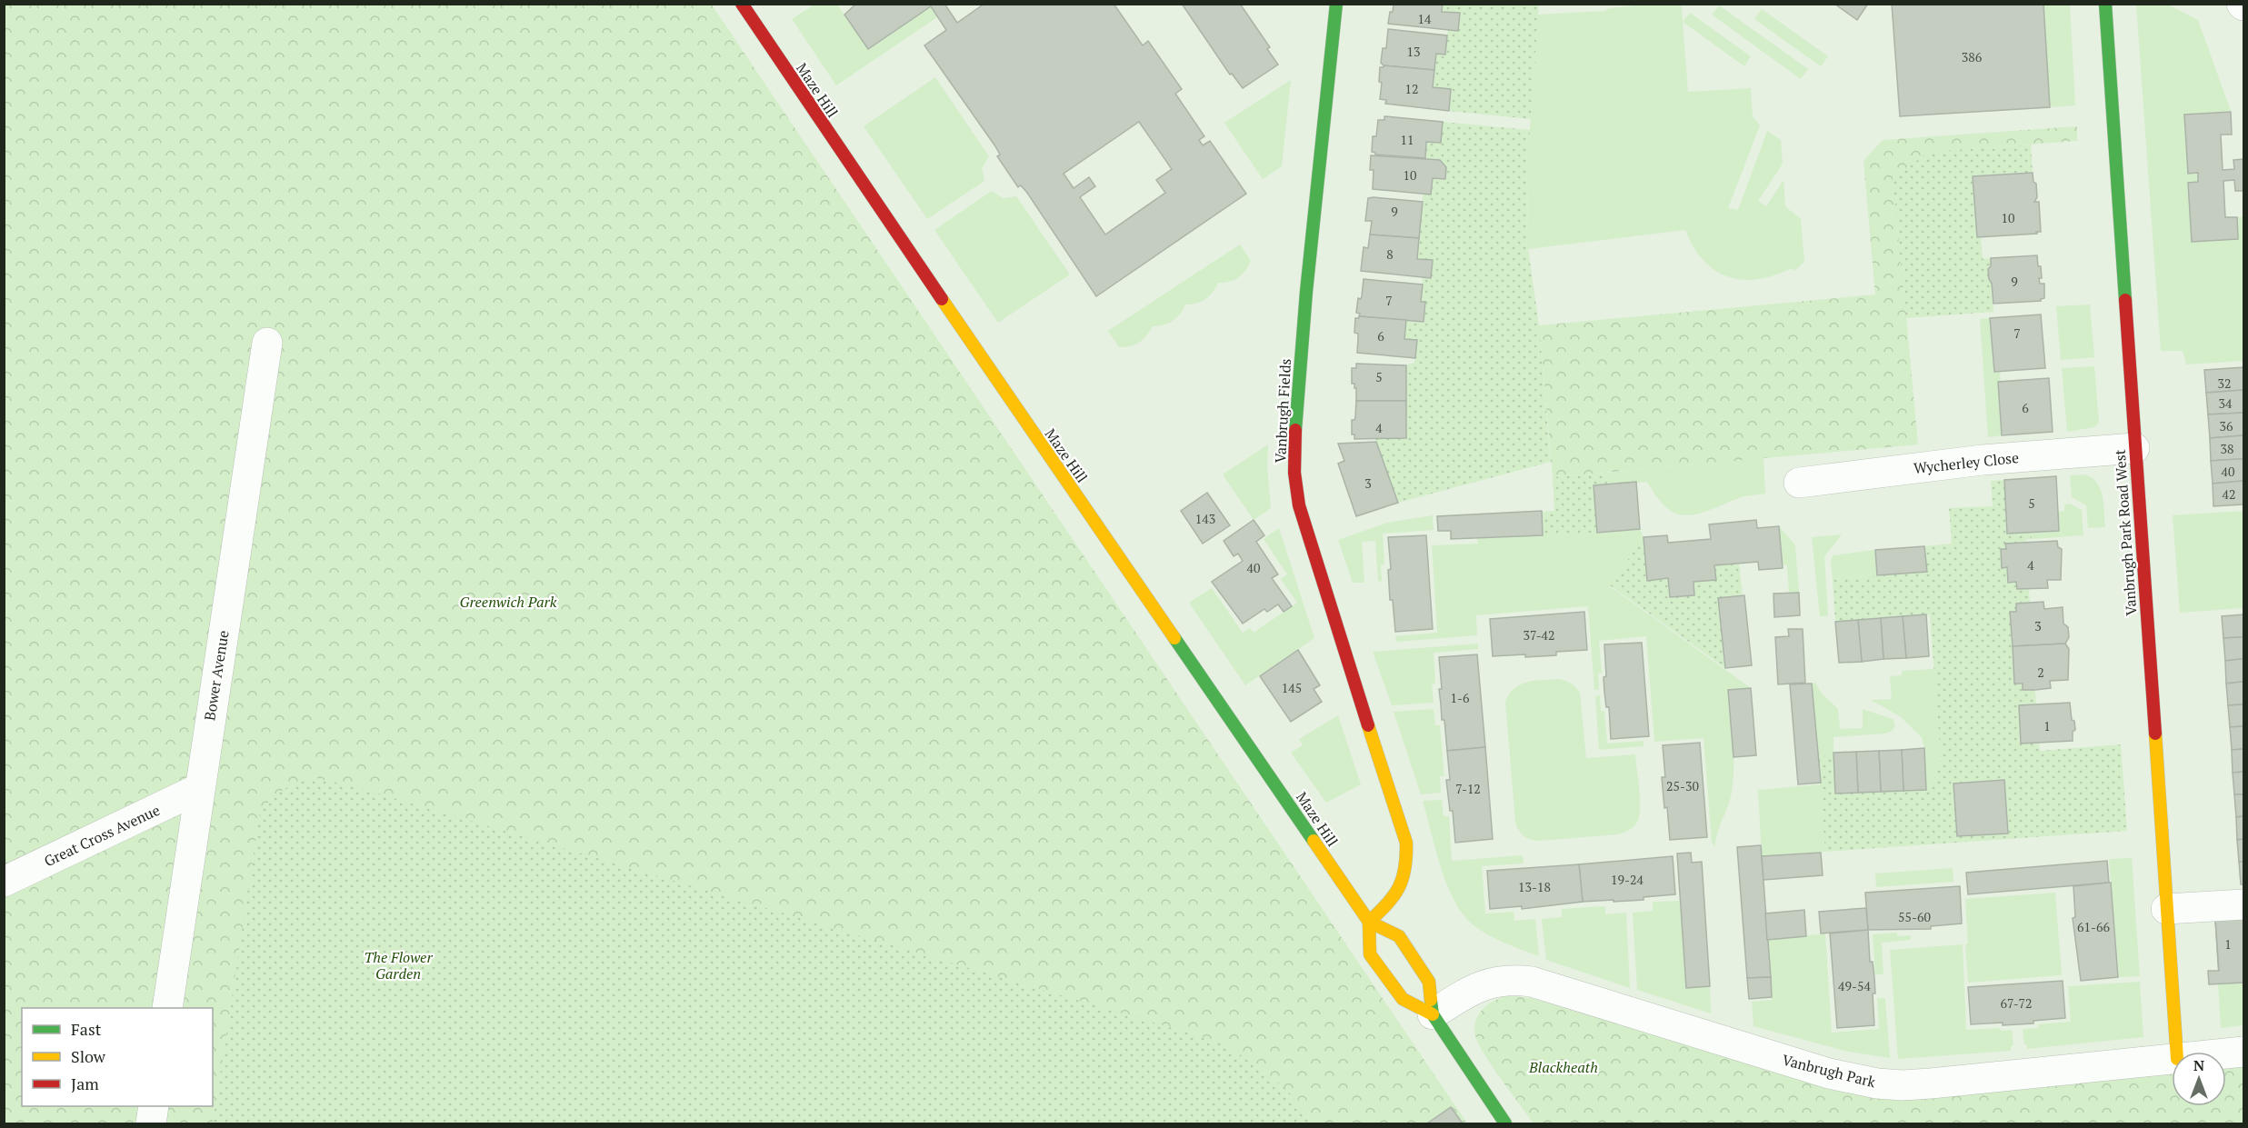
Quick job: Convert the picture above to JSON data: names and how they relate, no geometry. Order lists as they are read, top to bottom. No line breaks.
{"streets":{"street":["Maze Hill","Vanbrugh Fields","Wycherley Close","Vanbrugh Park Road West","Bower Avenue","Great Cross Avenue","Vanbrugh Park"]},"crossings":[["Maze Hill","Vanbrugh Fields"],["Maze Hill","Vanbrugh Park"],["Wycherley Close","Vanbrugh Park Road West"],["Bower Avenue","Great Cross Avenue"]],"parks":["Greenwich Park","The Flower Garden","Blackheath"],"house_numbers":["14","13","386","12","11","10","9","10","8","9","7","7","6","5","32","34","6","36","4","38","40","3","42","5","143","4","40","3","37-42","2","145","1-6","1","25-30","7-12","19-24","13-18","55-60","61-66","1","49-54","67-72"],"legend":["Fast","Slow","Jam"],"north":"top"}
